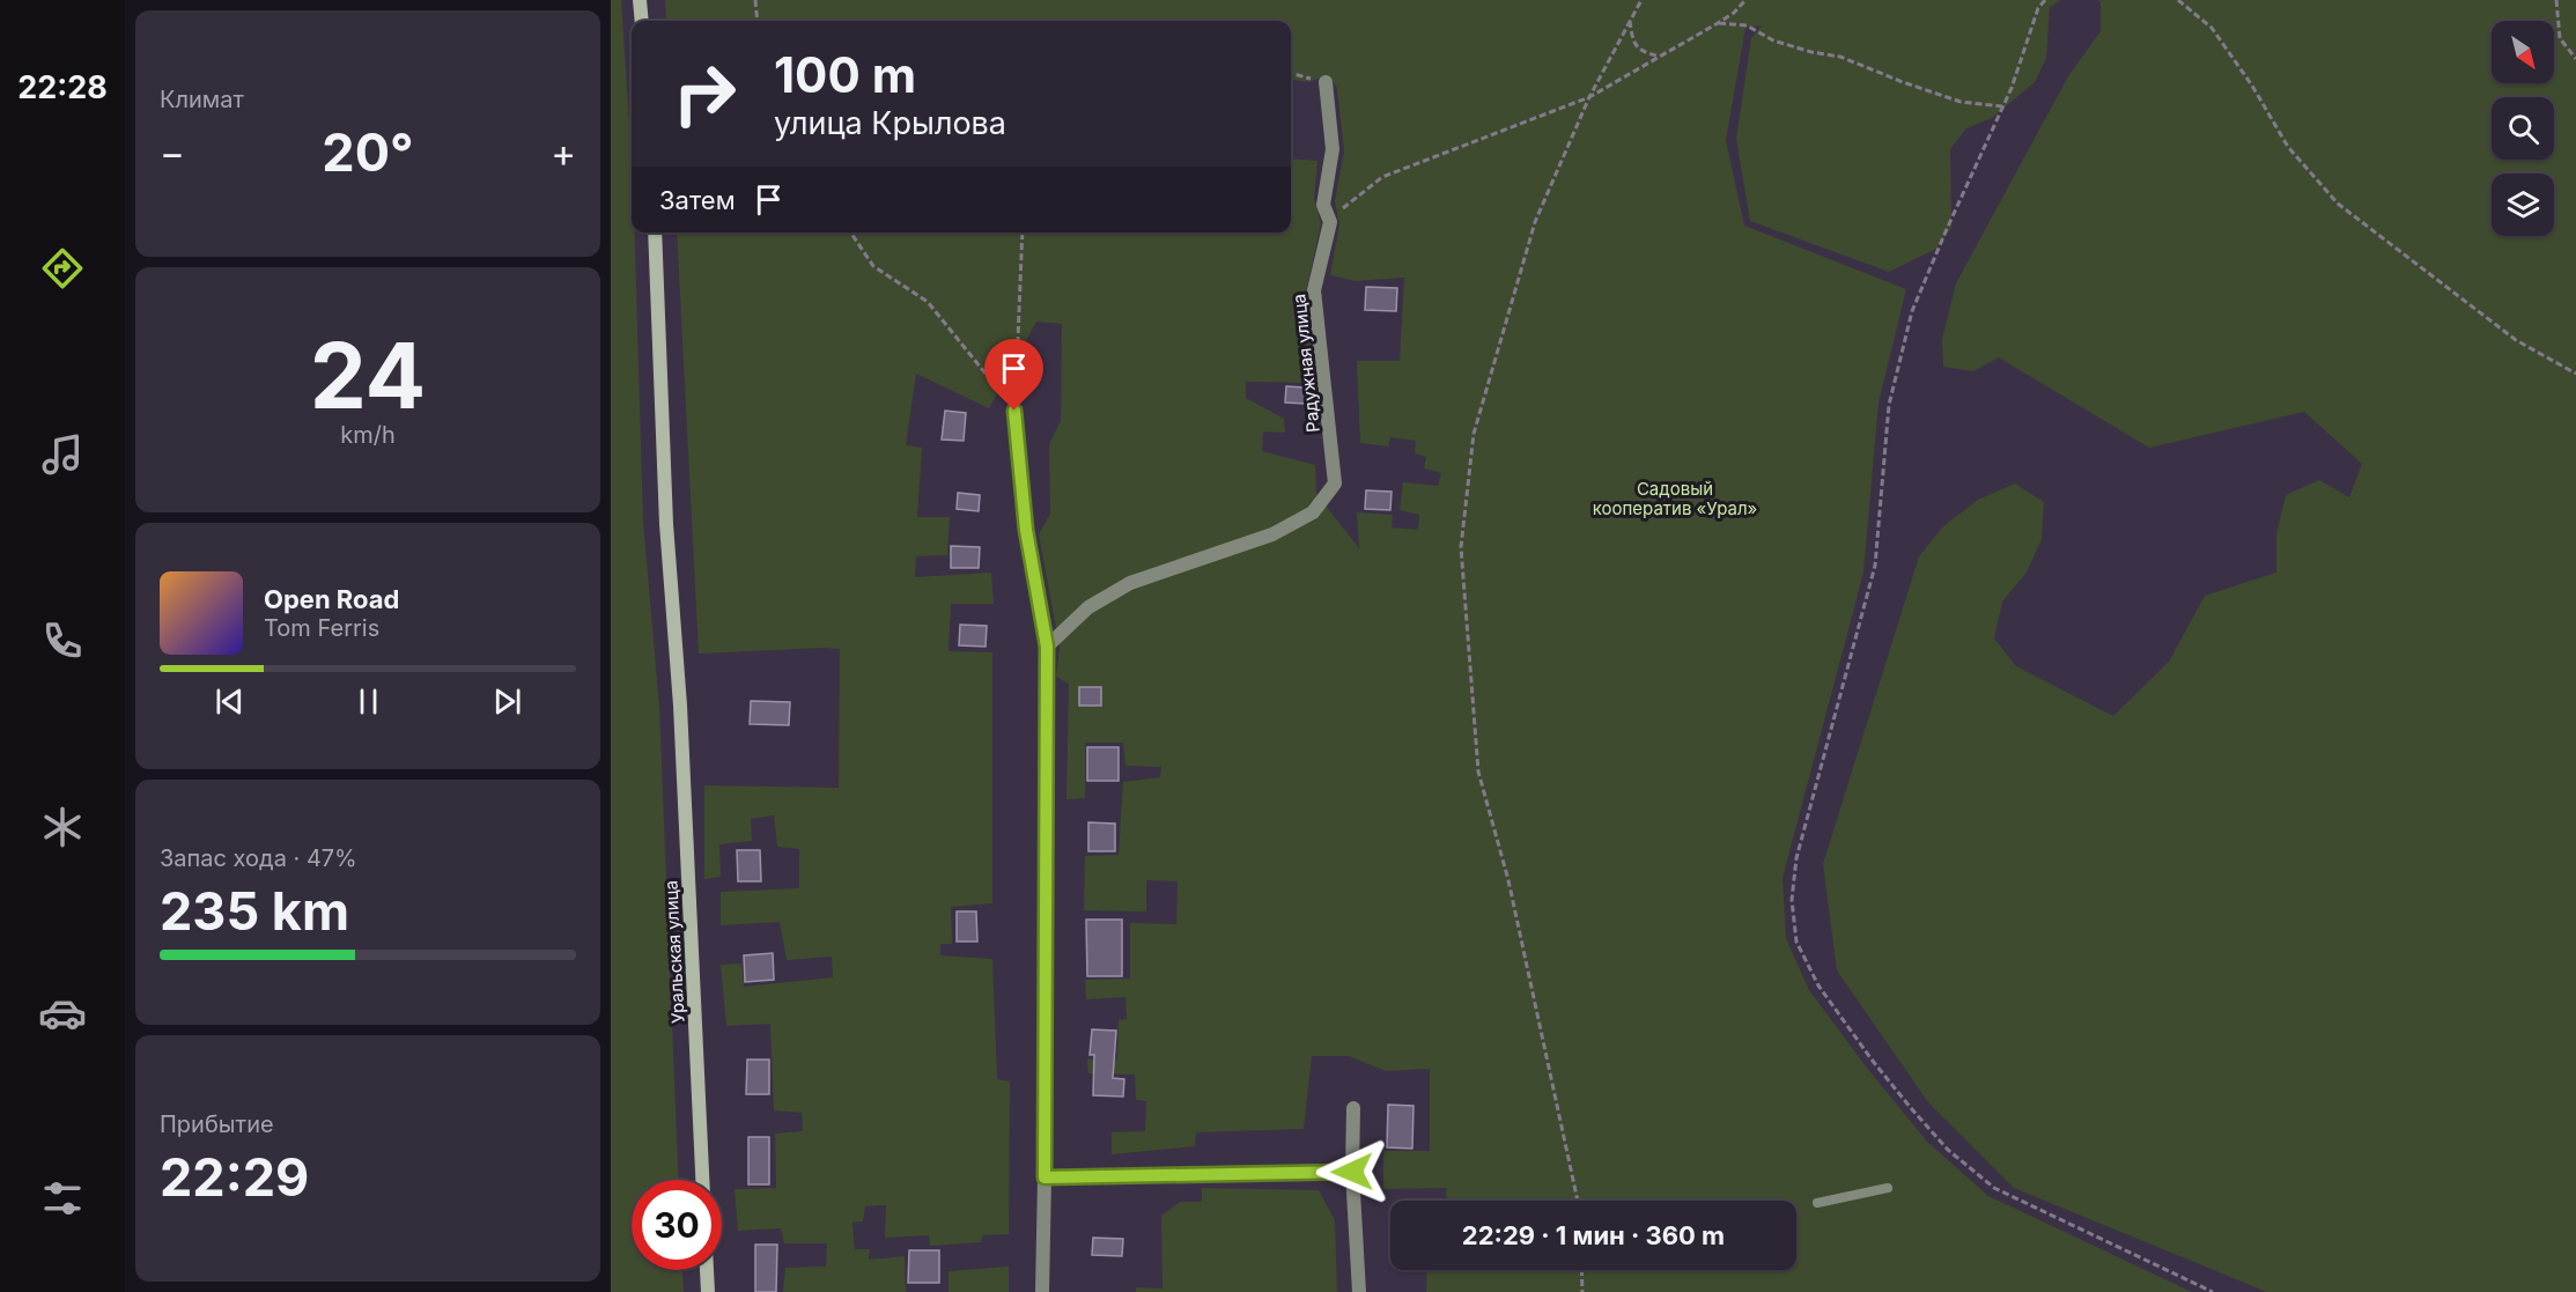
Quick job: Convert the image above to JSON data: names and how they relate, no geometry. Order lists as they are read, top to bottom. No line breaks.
{"streets":{"main road":["Уральская улица"],"street":["Радужная улица"]},"parks":["Садовый кооператив «Урал»"],"north":"bottom right","page":{"tabs":"22:28","tile":["Климат",["24","km/h"],["Запас хода · 47%","235 km"],["Прибытие","22:29"]],"turn":["100 m","улица Крылова"],"heat":["−","20°","+"],"then":"Затем","song":["Open Road","Tom Ferris"],"limit":"30","trip":"22:29 · 1 мин · 360 m"}}
